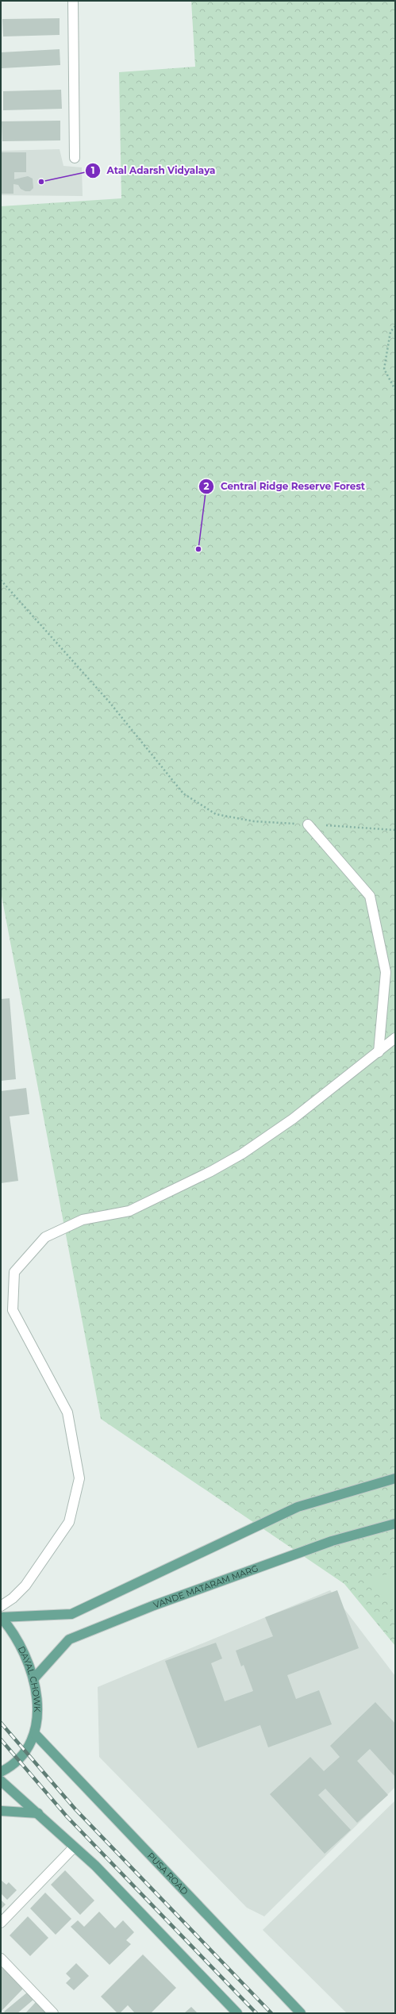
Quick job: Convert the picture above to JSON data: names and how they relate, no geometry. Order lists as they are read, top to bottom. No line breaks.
{"streets":{"main road":["VANDE MATARAM MARG","DAYAL CHOWK","PUSA ROAD"]},"crossings":[["VANDE MATARAM MARG","DAYAL CHOWK"],["DAYAL CHOWK","PUSA ROAD"]],"places":["Atal Adarsh Vidyalaya","Central Ridge Reserve Forest"]}
